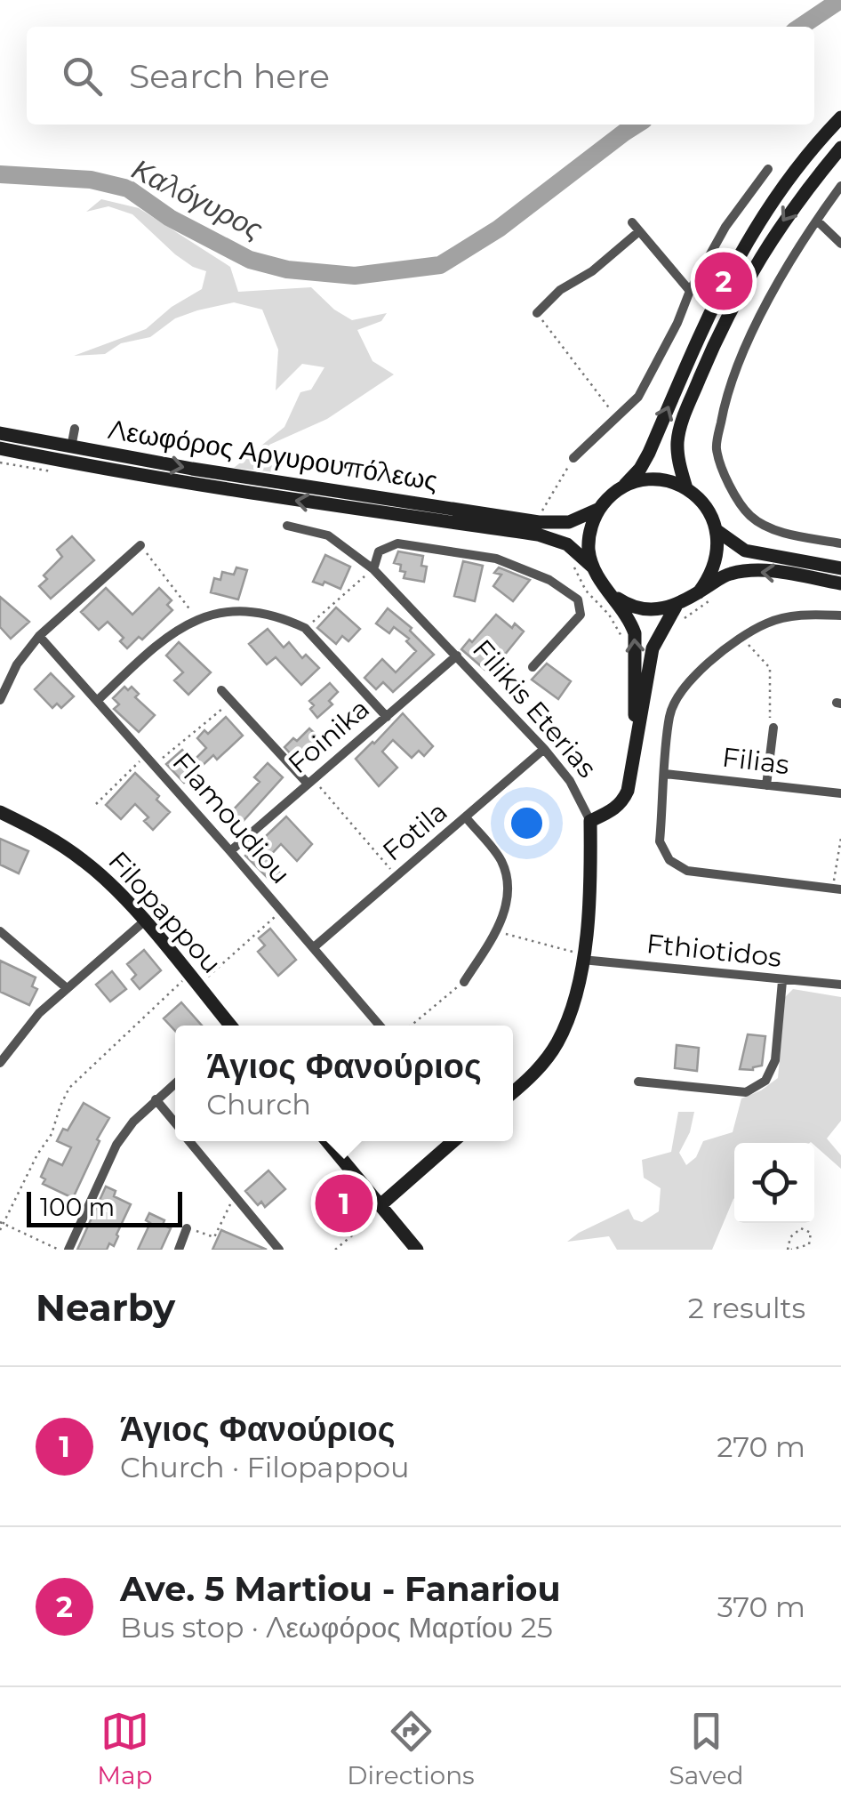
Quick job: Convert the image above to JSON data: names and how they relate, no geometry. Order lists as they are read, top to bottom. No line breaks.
{"streets":{"main road":["Λεωφόρος Αργυρουπόλεως","Filikis Eterias","Filopappou"],"street":["Foinika","Filias","Flamoudiou","Fotila","Fthiotidos"]},"crossings":[["Filikis Eterias","Foinika"],["Filikis Eterias","Fotila"],["Filikis Eterias","Fthiotidos"],["Foinika","Flamoudiou"],["Flamoudiou","Fotila"]],"water":["Καλόγυρος"],"scale_bar":"100 m","page":{"search":"Search here","pins":["2","1"],"popup":["Άγιος Φανούριος","Church"],"scale":"100 m","heading":["Nearby","2 results"],"list":[{"mark":"1","name":"Άγιος Φανούριος","note":"Church · Filopappou","value":"270 m"},{"mark":"2","name":"Ave. 5 Martiou - Fanariou","note":"Bus stop · Λεωφόρος Μαρτίου 25","value":"370 m"}],"nav":["Map","Directions","Saved"]}}
